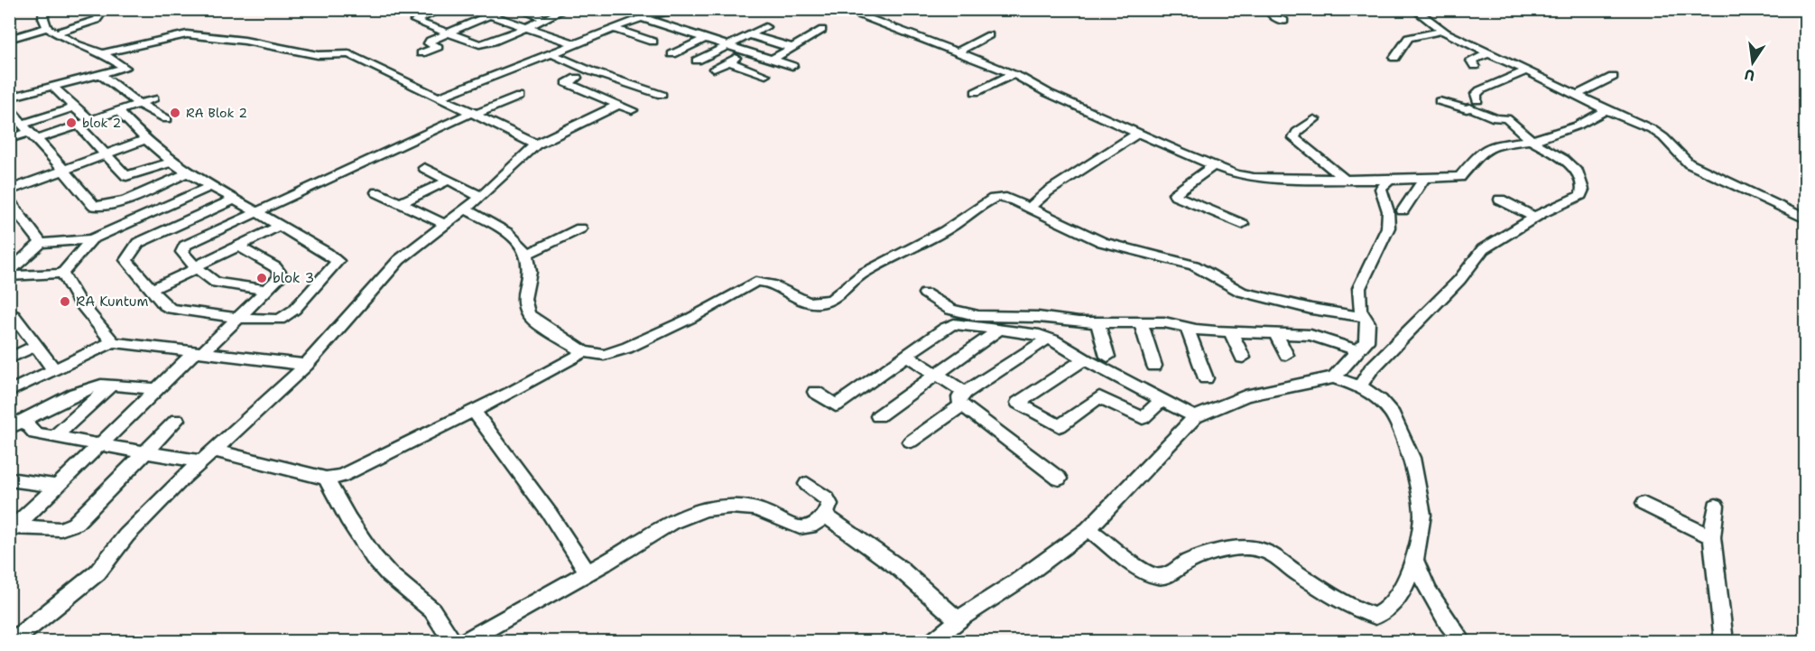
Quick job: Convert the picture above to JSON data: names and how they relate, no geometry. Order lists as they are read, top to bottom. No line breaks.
{"places":["RA Blok 2","blok 2","blok 3","RA Kuntum"],"north":"bottom"}
